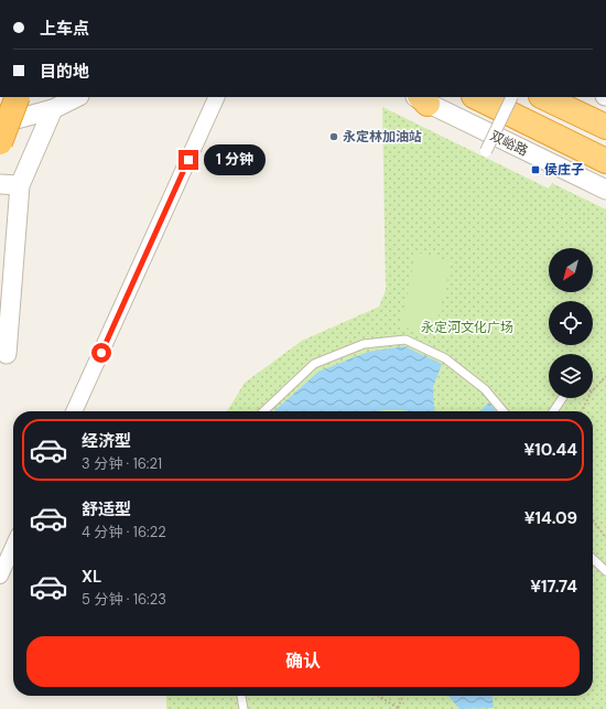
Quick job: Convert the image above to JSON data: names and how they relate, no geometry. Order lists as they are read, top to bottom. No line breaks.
{"streets":{"highway":["双峪路"]},"parks":["永定河文化广场"],"places":{"other":["永定林加油站"],"transit":["侯庄子"]},"north":"bottom left","page":{"banner":["上车点","目的地"],"bubble":"1 分钟","list":[{"name":"经济型","note":"3 分钟 · 16:21","value":"¥10.44"},{"name":"舒适型","note":"4 分钟 · 16:22","value":"¥14.09"},{"name":"XL","note":"5 分钟 · 16:23","value":"¥17.74"}],"buttons":"确认"}}
